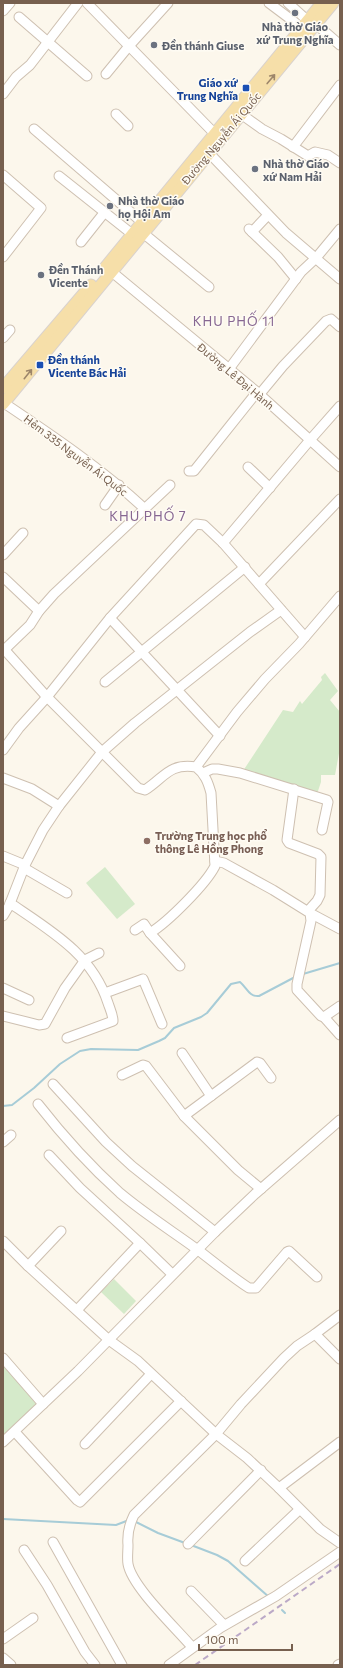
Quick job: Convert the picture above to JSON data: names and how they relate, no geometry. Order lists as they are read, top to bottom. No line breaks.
{"streets":{"main road":["Đường Nguyễn Ái Quốc"],"street":["Đường Lê Đại Hành","Hẻm 335 Nguyễn Ái Quốc"]},"crossings":[["Đường Nguyễn Ái Quốc","Đường Lê Đại Hành"],["Đường Nguyễn Ái Quốc","Hẻm 335 Nguyễn Ái Quốc"]],"districts":["KHU PHỐ 11","KHU PHỐ 7"],"places":{"other":["Nhà thờ Giáo xứ Trung Nghĩa","Đền thánh Giuse","Nhà thờ Giáo xứ Nam Hải","Nhà thờ Giáo họ Hội Am","Đền Thánh Vicente","Trường Trung học phổ thông Lê Hồng Phong"],"transit":["Giáo xứ Trung Nghĩa","Đền thánh Vicente Bác Hải"]},"scale_bar":"100 m"}
